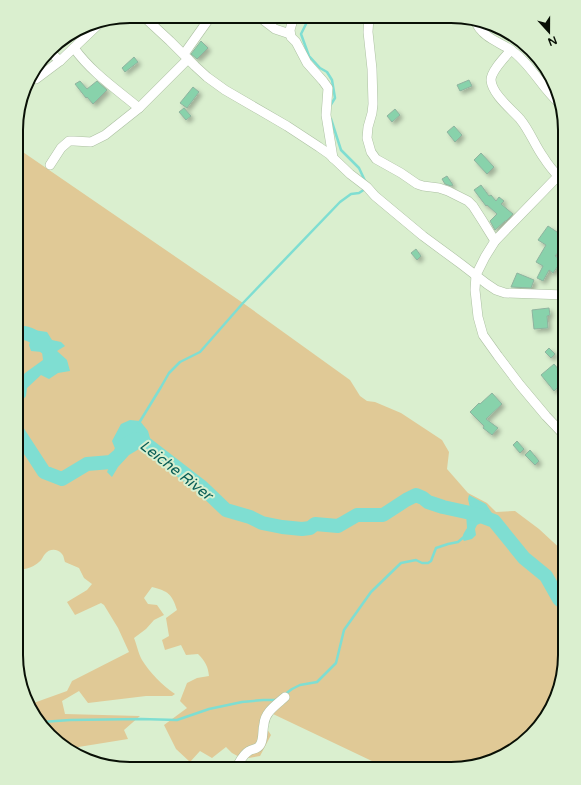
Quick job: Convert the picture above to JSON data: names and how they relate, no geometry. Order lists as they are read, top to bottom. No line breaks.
{"water":["Leiche River"],"north":"bottom"}
